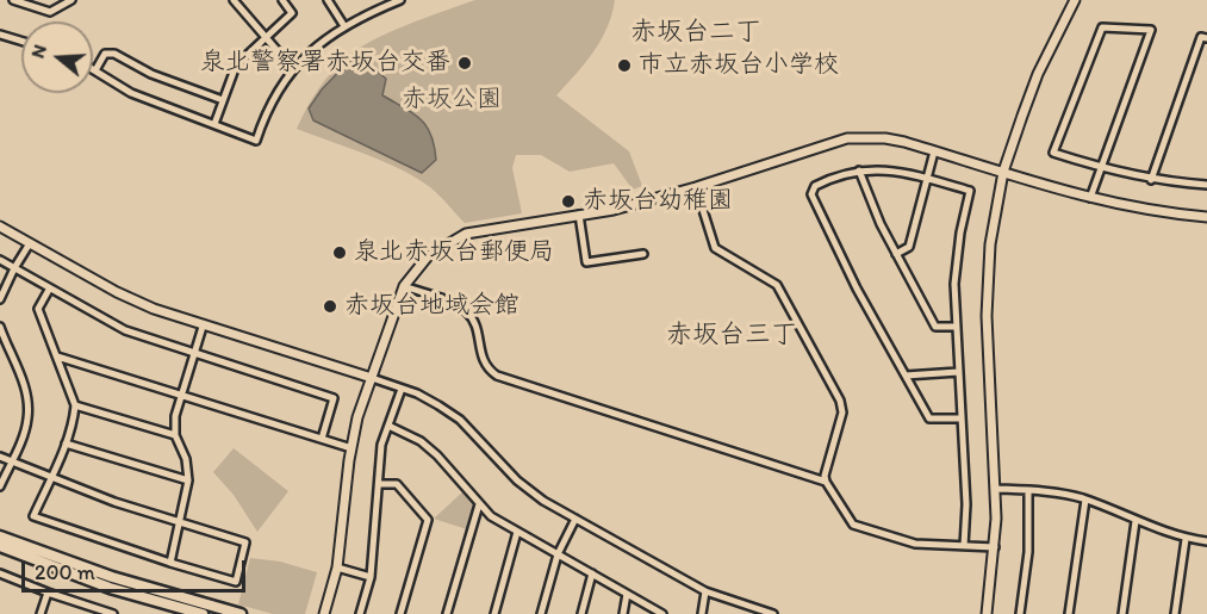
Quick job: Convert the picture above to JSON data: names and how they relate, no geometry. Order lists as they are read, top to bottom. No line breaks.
{"districts":["赤坂台二丁","赤坂台三丁"],"parks":["赤坂公園"],"places":["泉北警察署赤坂台交番","市立赤坂台小学校","赤坂台幼稚園","泉北赤坂台郵便局","赤坂台地域会館"],"scale_bar":"200 m","north":"left"}
